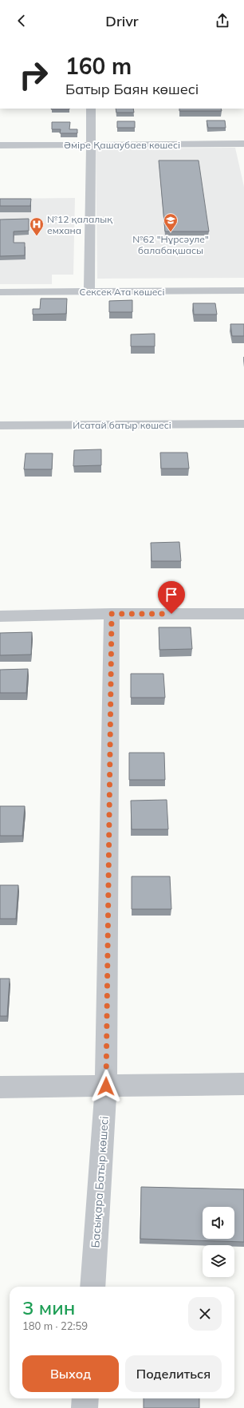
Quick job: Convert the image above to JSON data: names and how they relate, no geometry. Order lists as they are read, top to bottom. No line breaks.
{"streets":{"street":["Әміре Қашаубаев көшесі","Сексек Ата көшесі","Исатай батыр көшесі","Басықара Батыр көшесі"]},"places":{"school or university":["№62 \"Нұрсәуле\" балабақшасы"],"hospital":["№12 қалалық емхана"]},"page":{"header":"Drivr","turn":["160 m","Батыр Баян көшесі"],"heading":["3 мин","180 m · 22:59"],"buttons":["Выход","Поделиться"]}}
